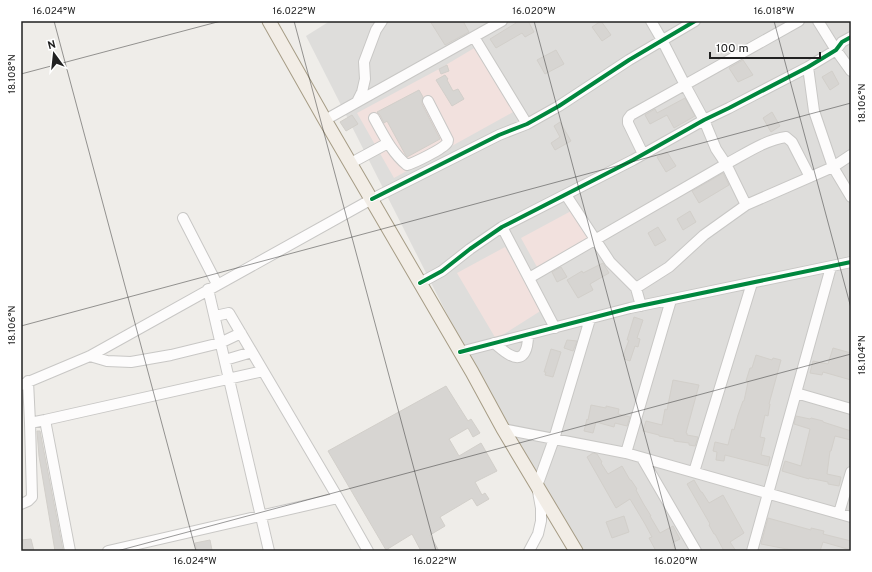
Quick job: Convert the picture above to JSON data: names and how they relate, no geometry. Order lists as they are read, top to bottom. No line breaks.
{"scale_bar":"100 m","north":"top","coordinates":["16.024°W","16.022°W","16.020°W","16.018°W","18.108°N","18.106°N","18.104°N"]}
